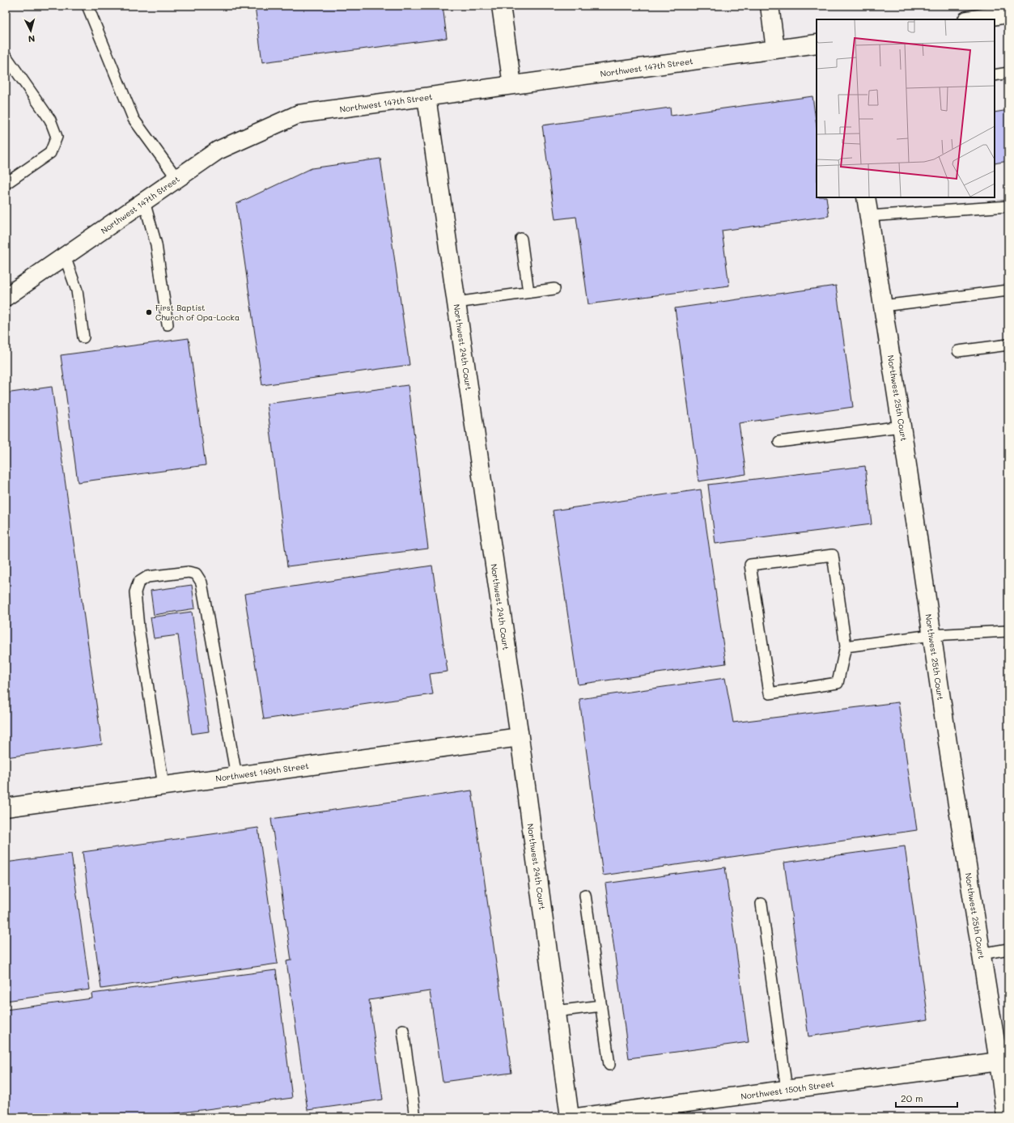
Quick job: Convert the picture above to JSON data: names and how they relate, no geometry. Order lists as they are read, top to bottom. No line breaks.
{"streets":{"street":["Northwest 147th Street","Northwest 24th Court","Northwest 25th Court","Northwest 149th Street","Northwest 150th Street"]},"crossings":[["Northwest 147th Street","Northwest 24th Court"],["Northwest 24th Court","Northwest 149th Street"],["Northwest 25th Court","Northwest 150th Street"]],"places":["First Baptist Church of Opa-Locka"],"scale_bar":"20 m","north":"bottom"}
